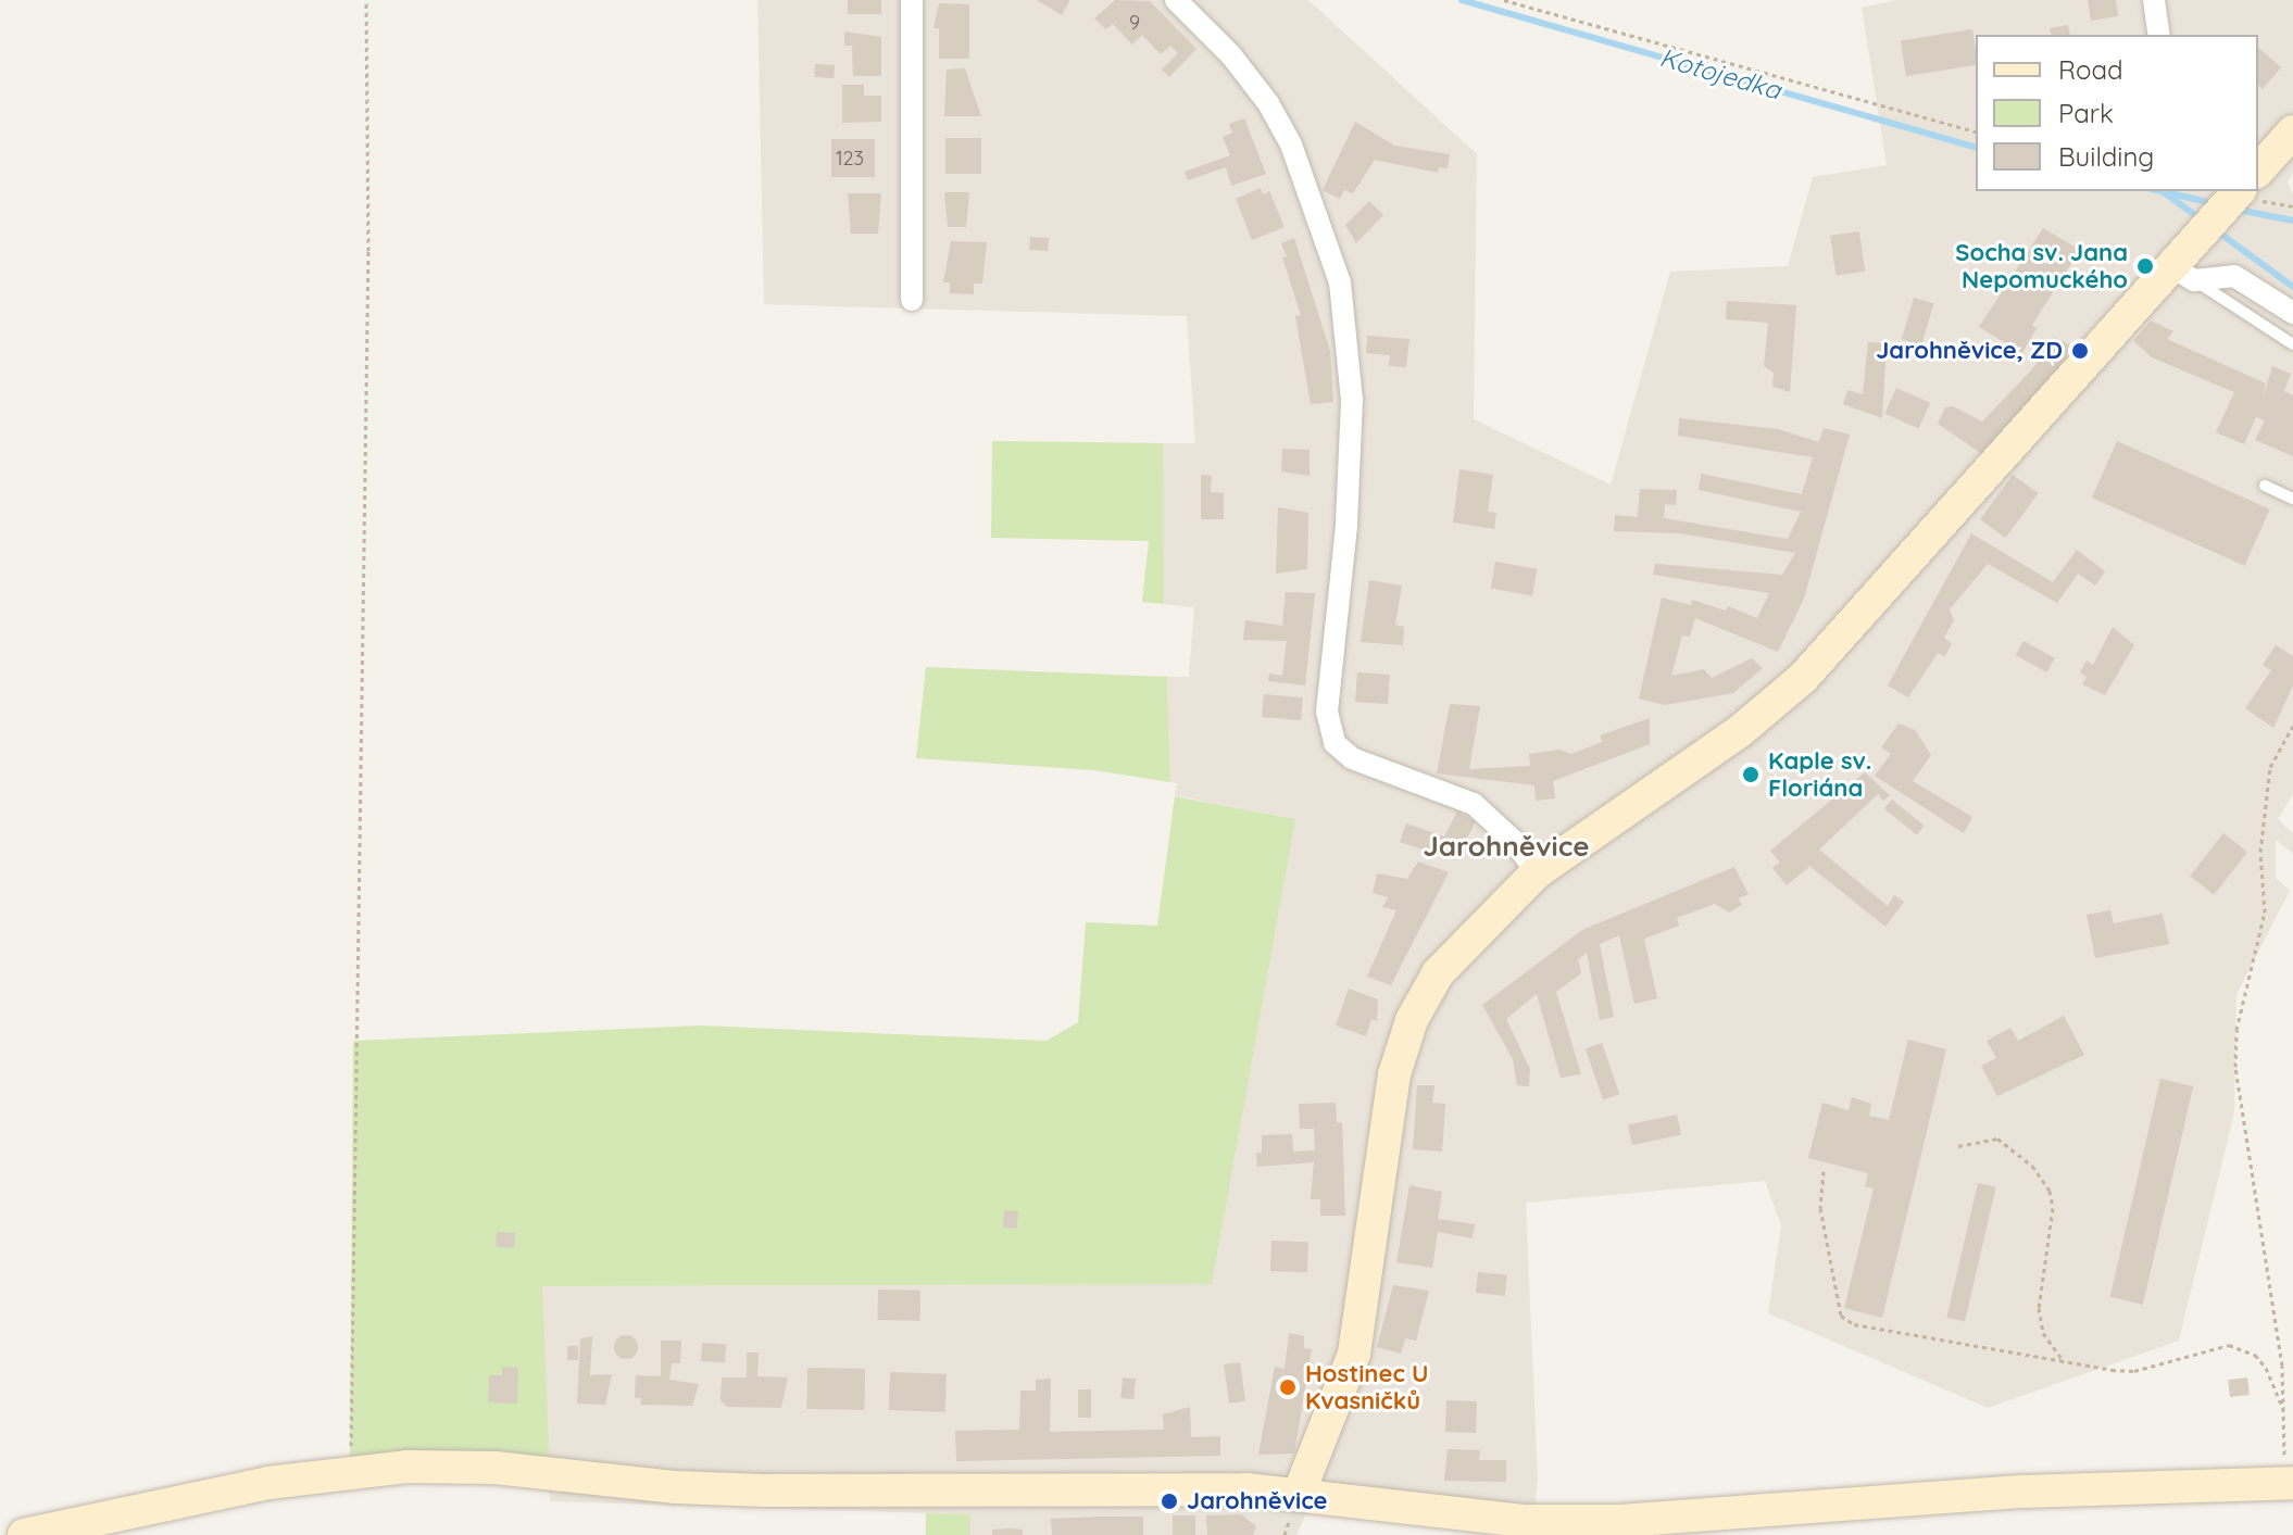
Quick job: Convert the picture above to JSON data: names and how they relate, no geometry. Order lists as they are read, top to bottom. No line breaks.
{"districts":["Jarohněvice"],"water":["Kotojedka"],"places":["Socha sv. Jana Nepomuckého","Jarohněvice, ZD","Kaple sv. Floriána","Hostinec U Kvasničků","Jarohněvice"],"house_numbers":["9","123"],"legend":["Road","Park","Building"]}
